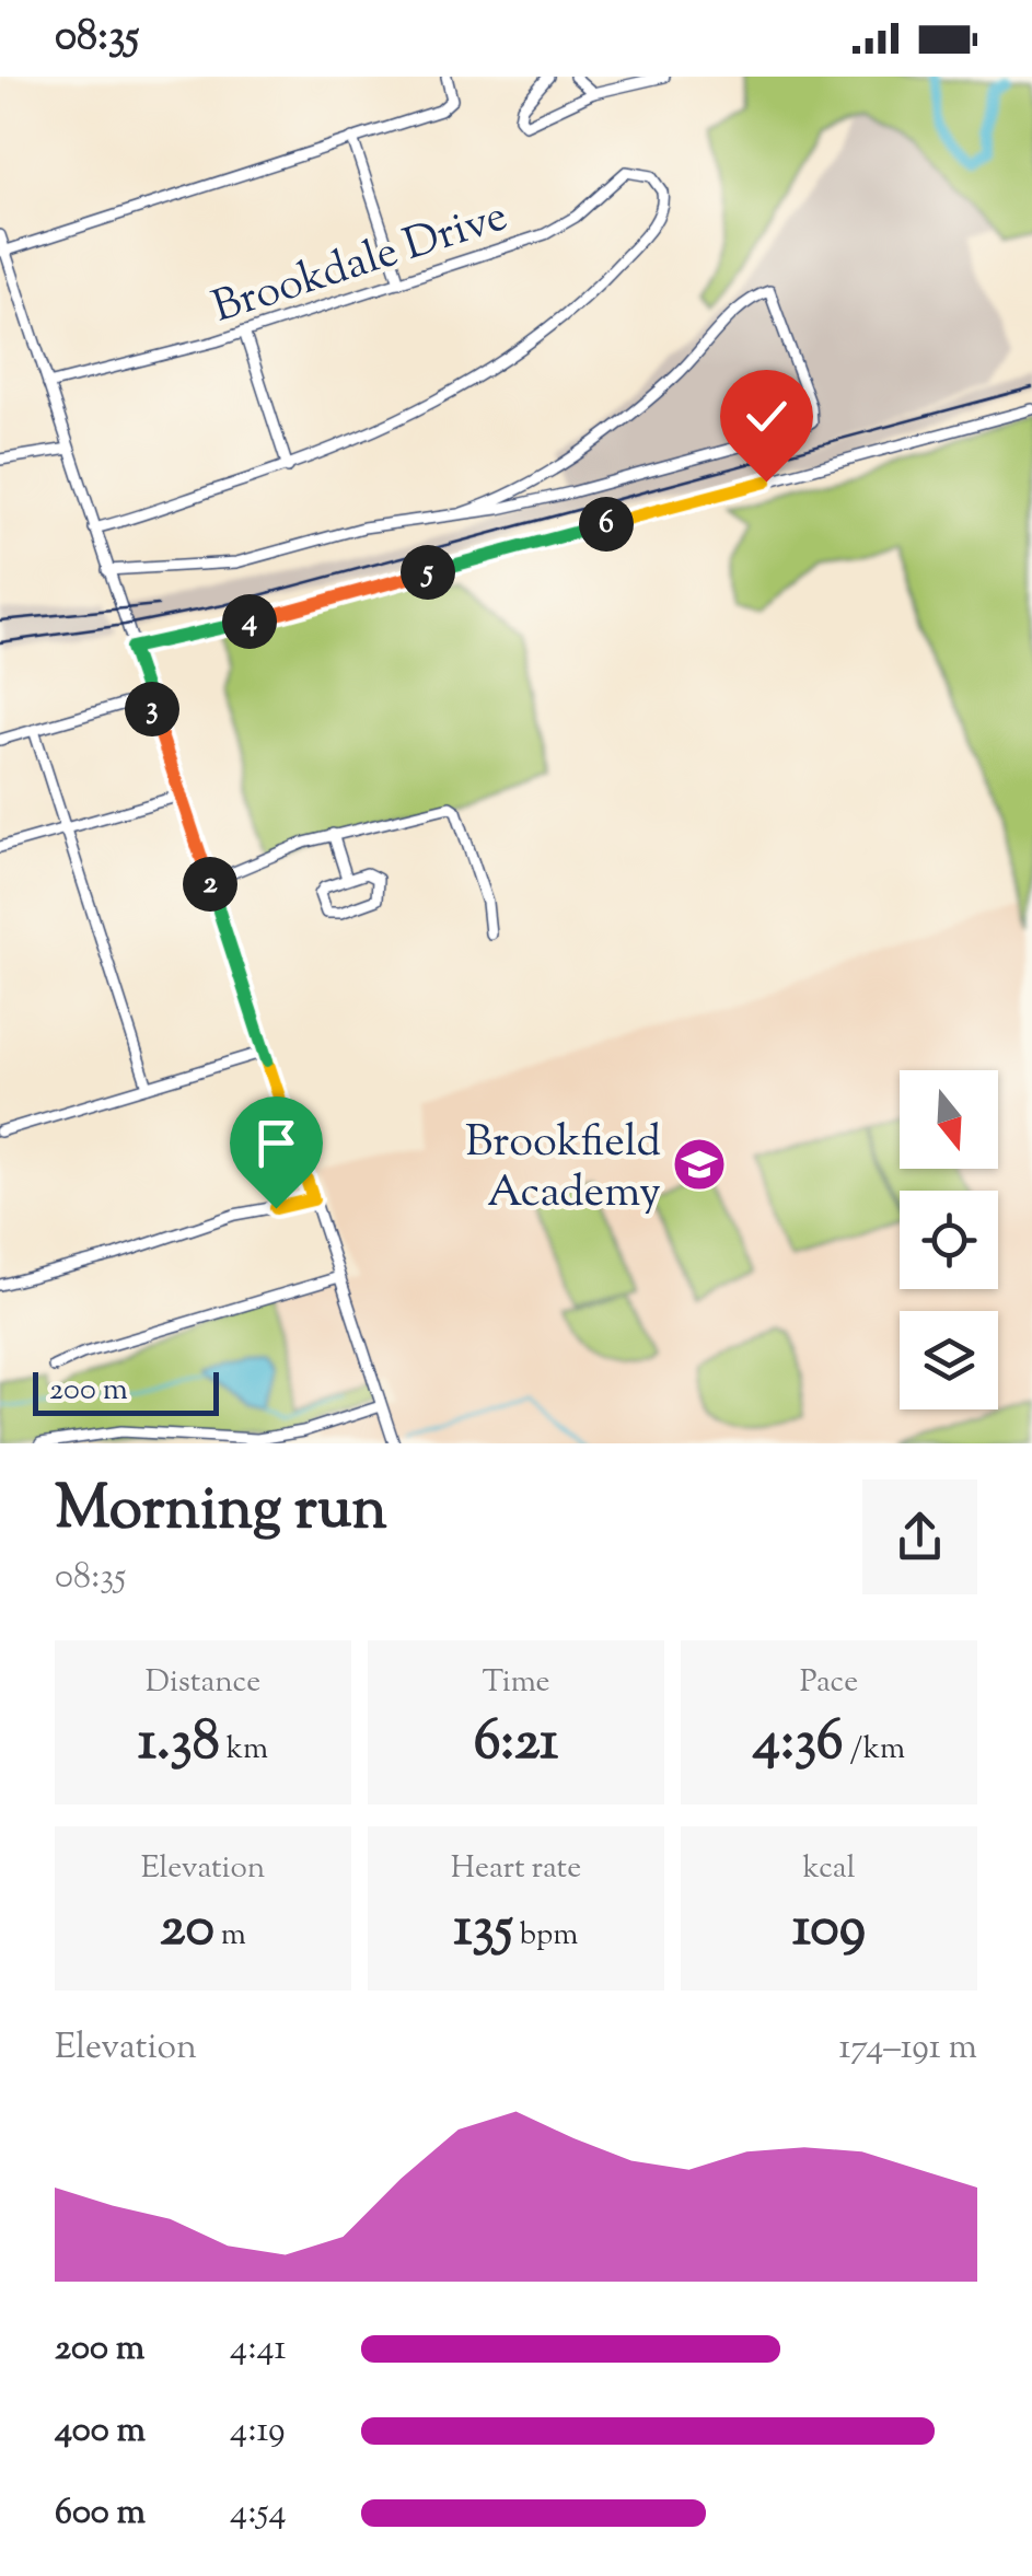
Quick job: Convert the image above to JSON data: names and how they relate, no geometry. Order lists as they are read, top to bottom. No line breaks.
{"streets":{"street":["Brookdale Drive"]},"places":{"school or university":["Brookfield Academy"]},"scale_bar":"200 m","north":"bottom","page":{"status":"08:35","pins":["6","5","4","3","2"],"scale":"200 m","heading":["Morning run","08:35"],"stats":[["Distance","1.38 km"],["Time","6:21"],["Pace","4:36 /km"],["Elevation","20 m"],["Heart rate","135 bpm"],["kcal","109"]],"chart":["Elevation","174–191 m"],"list":[{"name":"200 m","note":"4:41"},{"name":"400 m","note":"4:19"},{"name":"600 m","note":"4:54"}]}}
